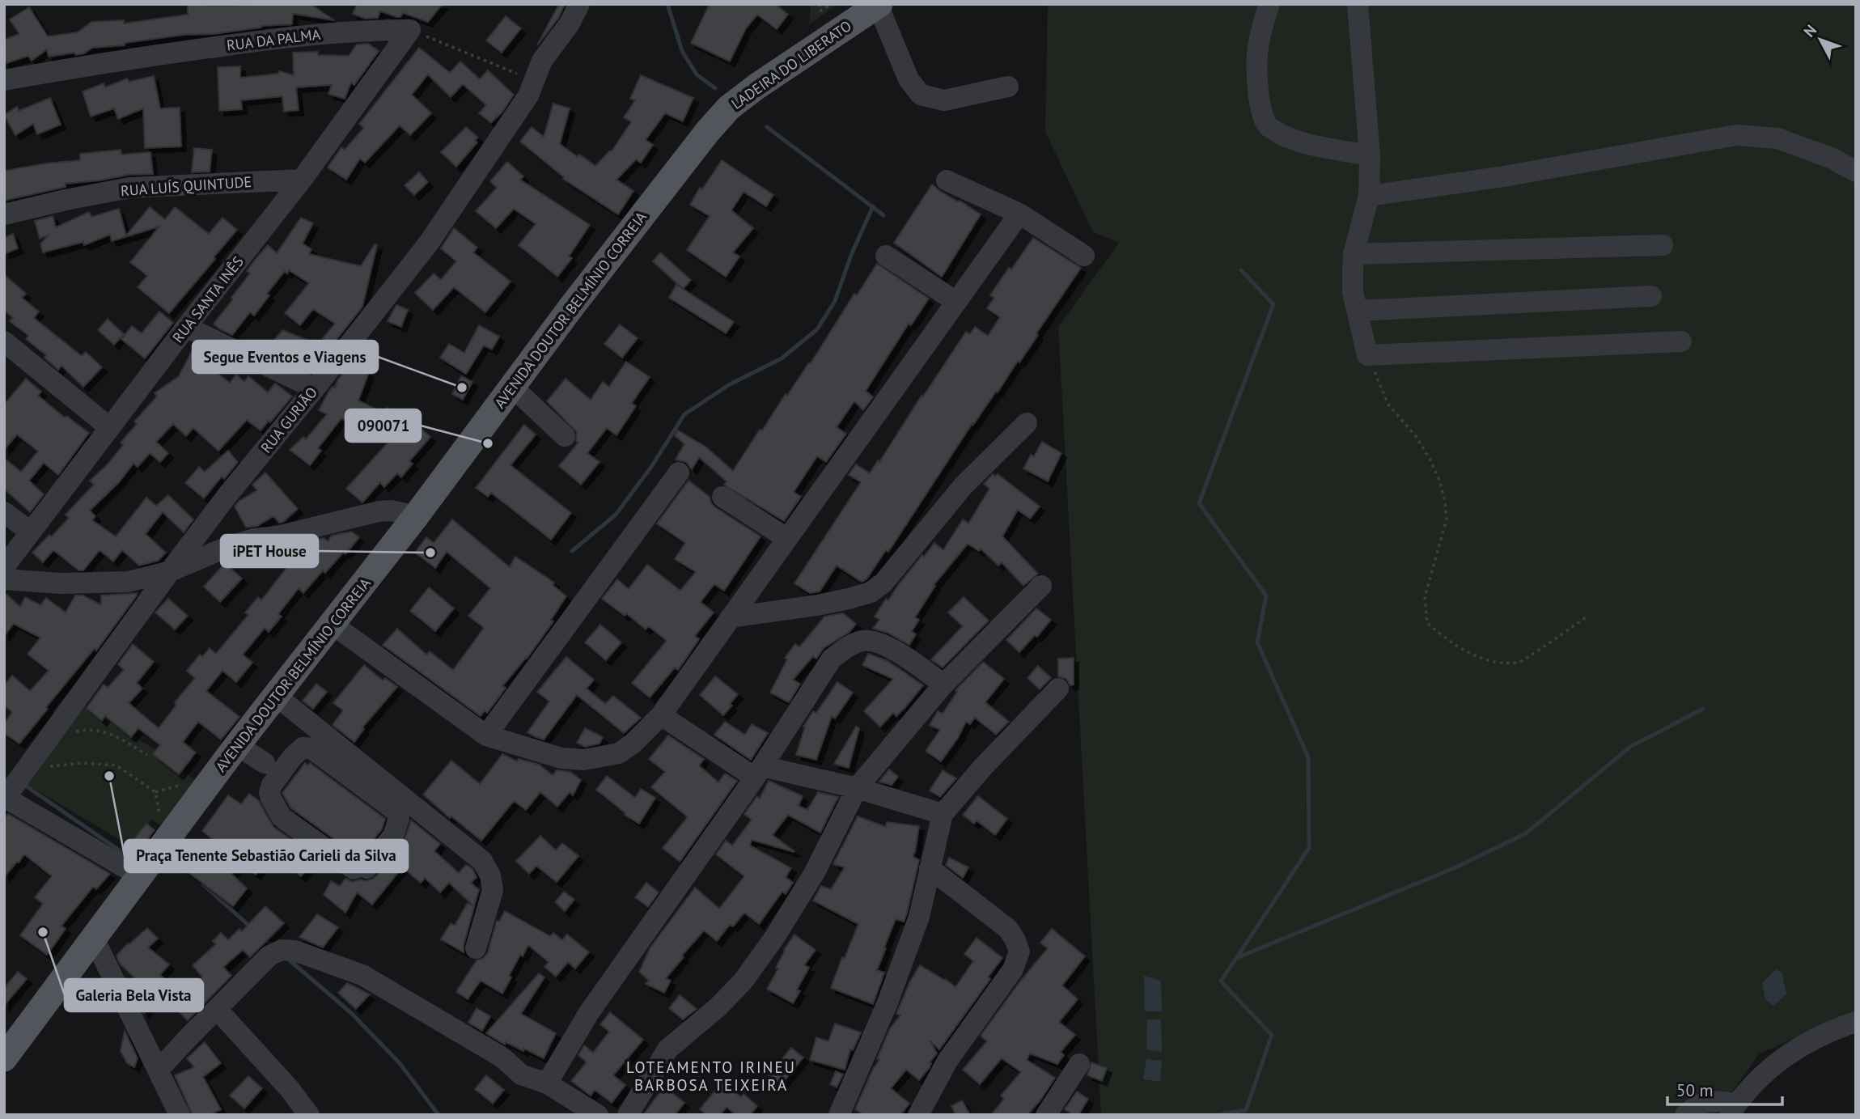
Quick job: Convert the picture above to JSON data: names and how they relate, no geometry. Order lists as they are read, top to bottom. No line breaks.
{"streets":{"main road":["LADEIRA DO LIBERATO","AVENIDA DOUTOR BELMÍNIO CORREIA"],"street":["RUA DA PALMA","RUA LUÍS QUINTUDE","RUA SANTA INÊS","RUA GURJÃO"]},"crossings":[["RUA DA PALMA","RUA SANTA INÊS"],["LADEIRA DO LIBERATO","AVENIDA DOUTOR BELMÍNIO CORREIA"],["RUA LUÍS QUINTUDE","RUA SANTA INÊS"]],"districts":["LOTEAMENTO IRINEU BARBOSA TEIXEIRA"],"places":["Segue Eventos e Viagens","090071","iPET House","Praça Tenente Sebastião Carieli da Silva","Galeria Bela Vista"],"scale_bar":"50 m","north":"top left"}
